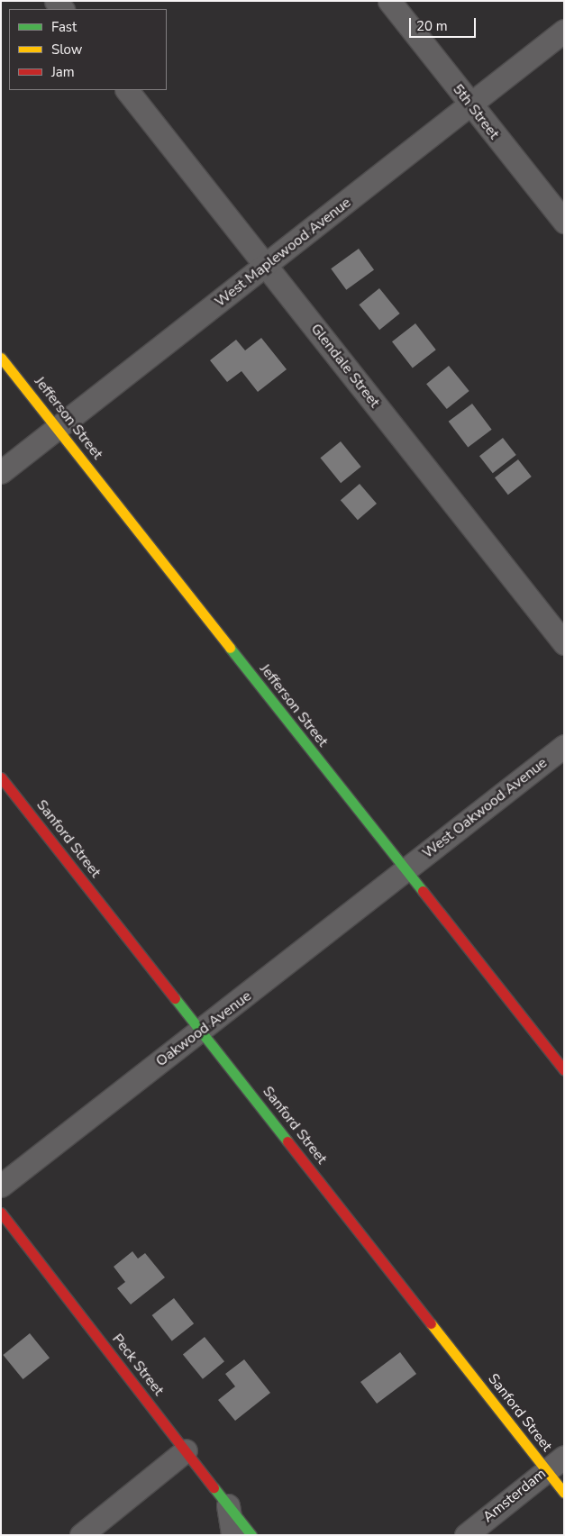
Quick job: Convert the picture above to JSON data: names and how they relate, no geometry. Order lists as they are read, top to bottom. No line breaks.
{"streets":{"street":["5th Street","West Maplewood Avenue","Glendale Street","Jefferson Street","West Oakwood Avenue","Sanford Street","Oakwood Avenue","Peck Street","Amsterdam"]},"crossings":[["5th Street","West Maplewood Avenue"],["West Maplewood Avenue","Glendale Street"],["West Maplewood Avenue","Jefferson Street"],["Jefferson Street","West Oakwood Avenue"],["Jefferson Street","Oakwood Avenue"],["West Oakwood Avenue","Oakwood Avenue"],["Sanford Street","Oakwood Avenue"],["Sanford Street","Amsterdam"]],"legend":["Fast","Slow","Jam"],"scale_bar":"20 m"}
